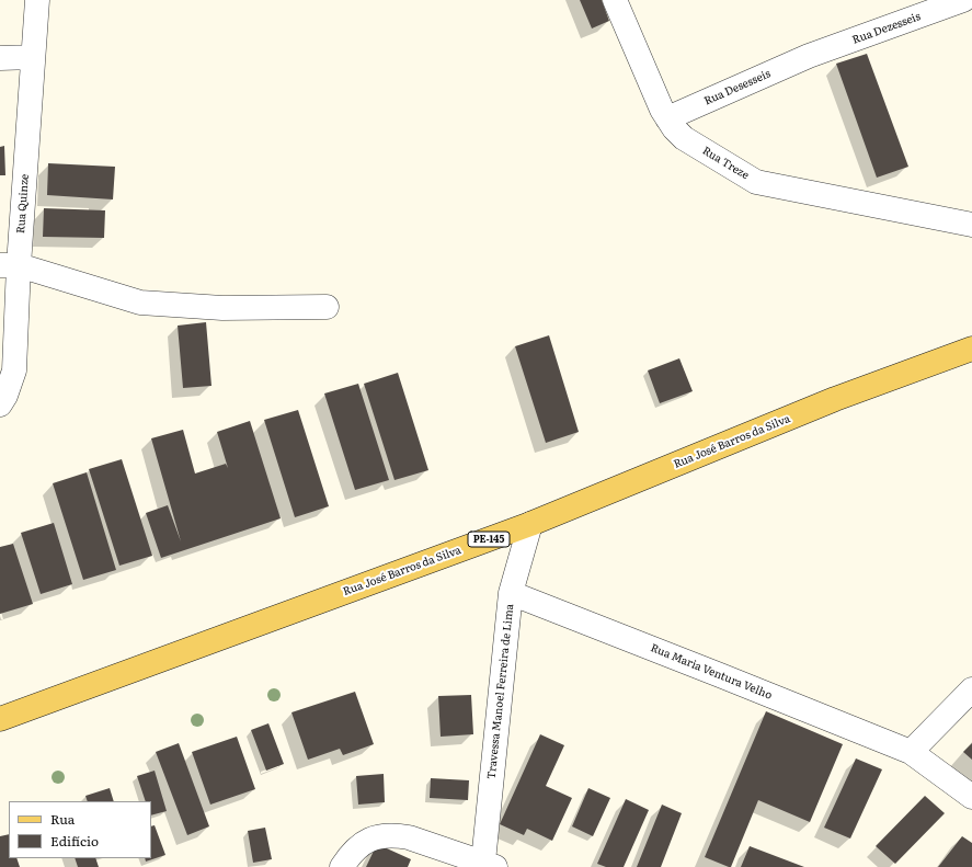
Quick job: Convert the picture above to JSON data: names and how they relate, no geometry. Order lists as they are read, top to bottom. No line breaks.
{"streets":{"main road":["Rua José Barros da Silva","PE-145"],"street":["Rua Dezesseis","Rua Desesseis","Rua Treze","Rua Quinze","Rua Maria Ventura Velho","Travessa Manoel Ferreira de Lima"]},"crossings":[["Rua Dezesseis","Rua Desesseis"],["Rua Desesseis","Rua Treze"],["Rua José Barros da Silva","Travessa Manoel Ferreira de Lima"],["Rua Maria Ventura Velho","Travessa Manoel Ferreira de Lima"]],"legend":["Rua","Edifício"]}
